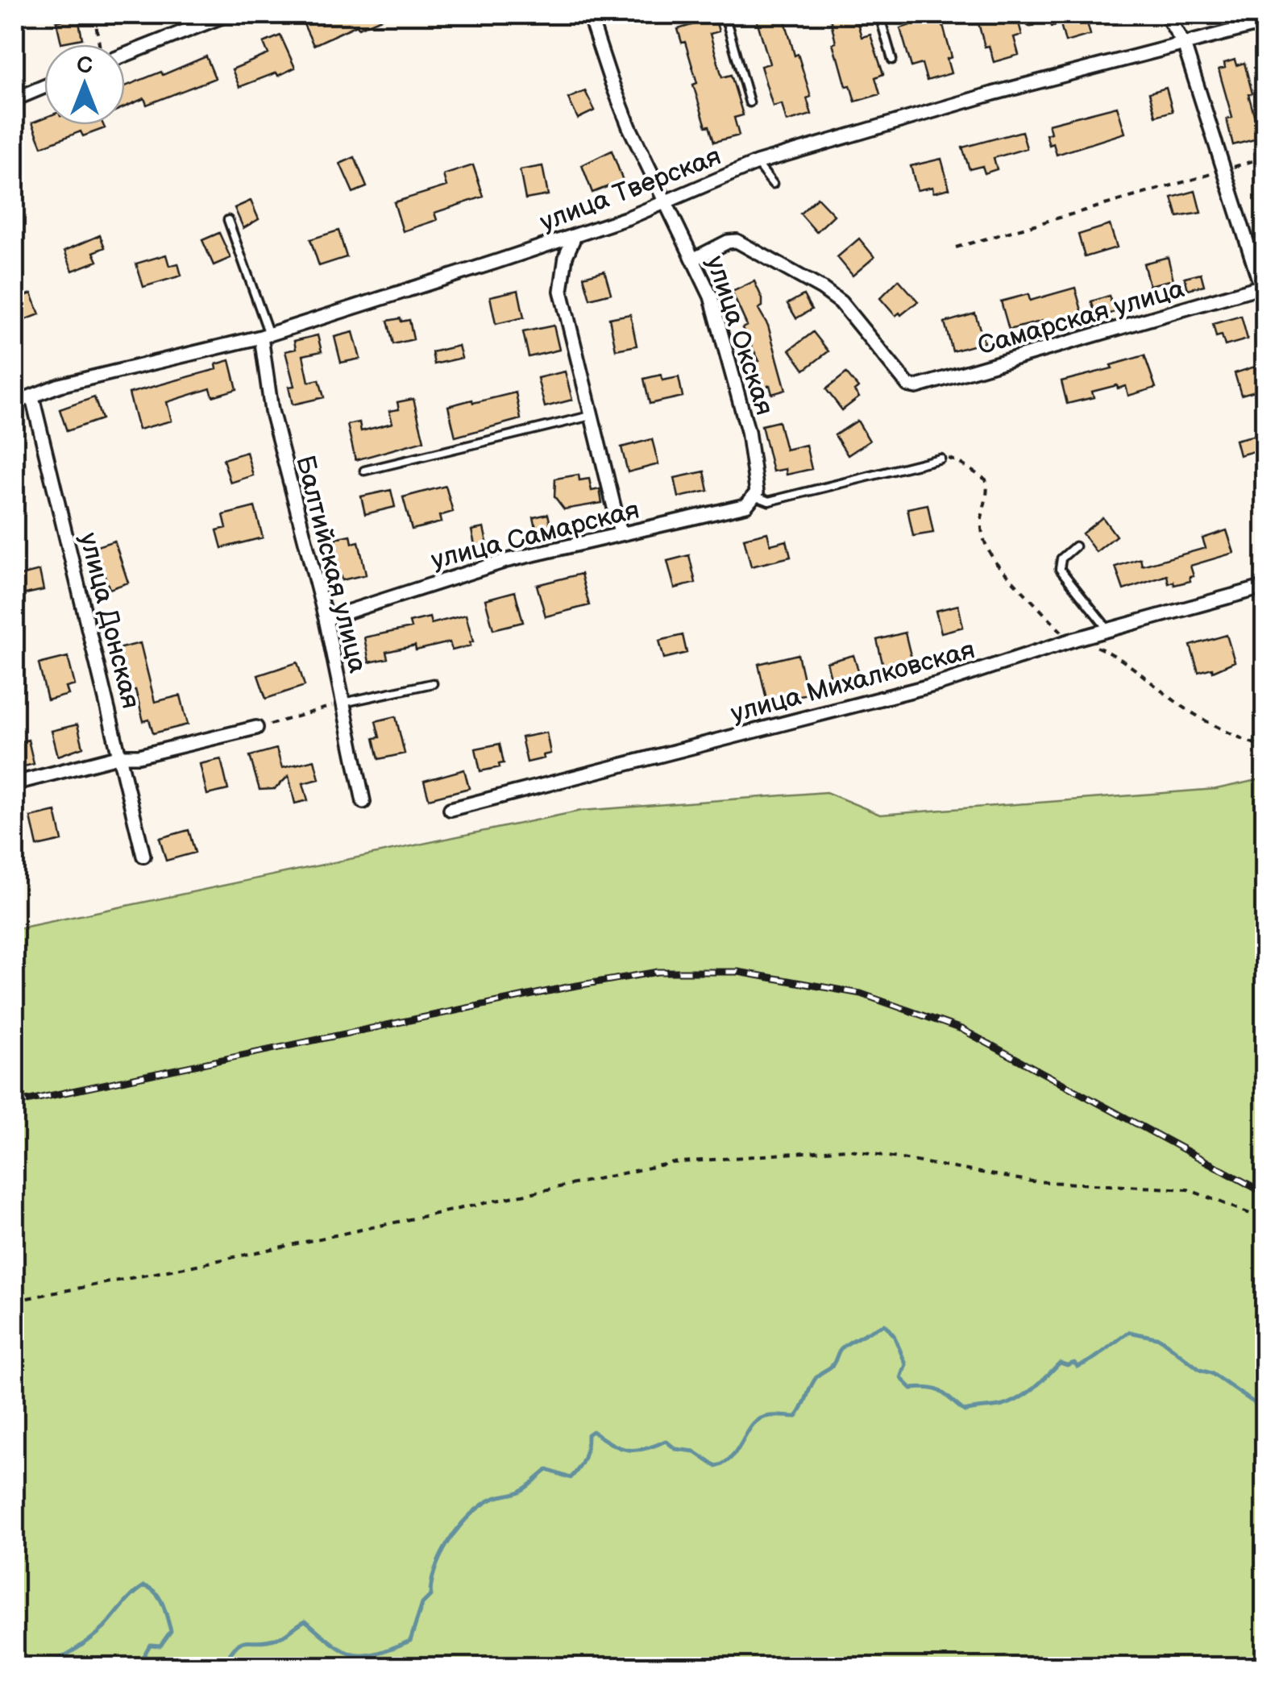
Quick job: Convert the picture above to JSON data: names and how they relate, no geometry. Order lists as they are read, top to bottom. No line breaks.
{"streets":{"street":["улица Тверская","Самарская улица","улица Окская","улица Самарская","Балтийская улица","улица Донская","улица Михалковская"]},"crossings":[["улица Тверская","улица Окская"],["улица Тверская","Балтийская улица"],["улица Тверская","улица Донская"],["Самарская улица","улица Окская"],["улица Окская","улица Самарская"],["улица Самарская","Балтийская улица"]],"north":"top"}
